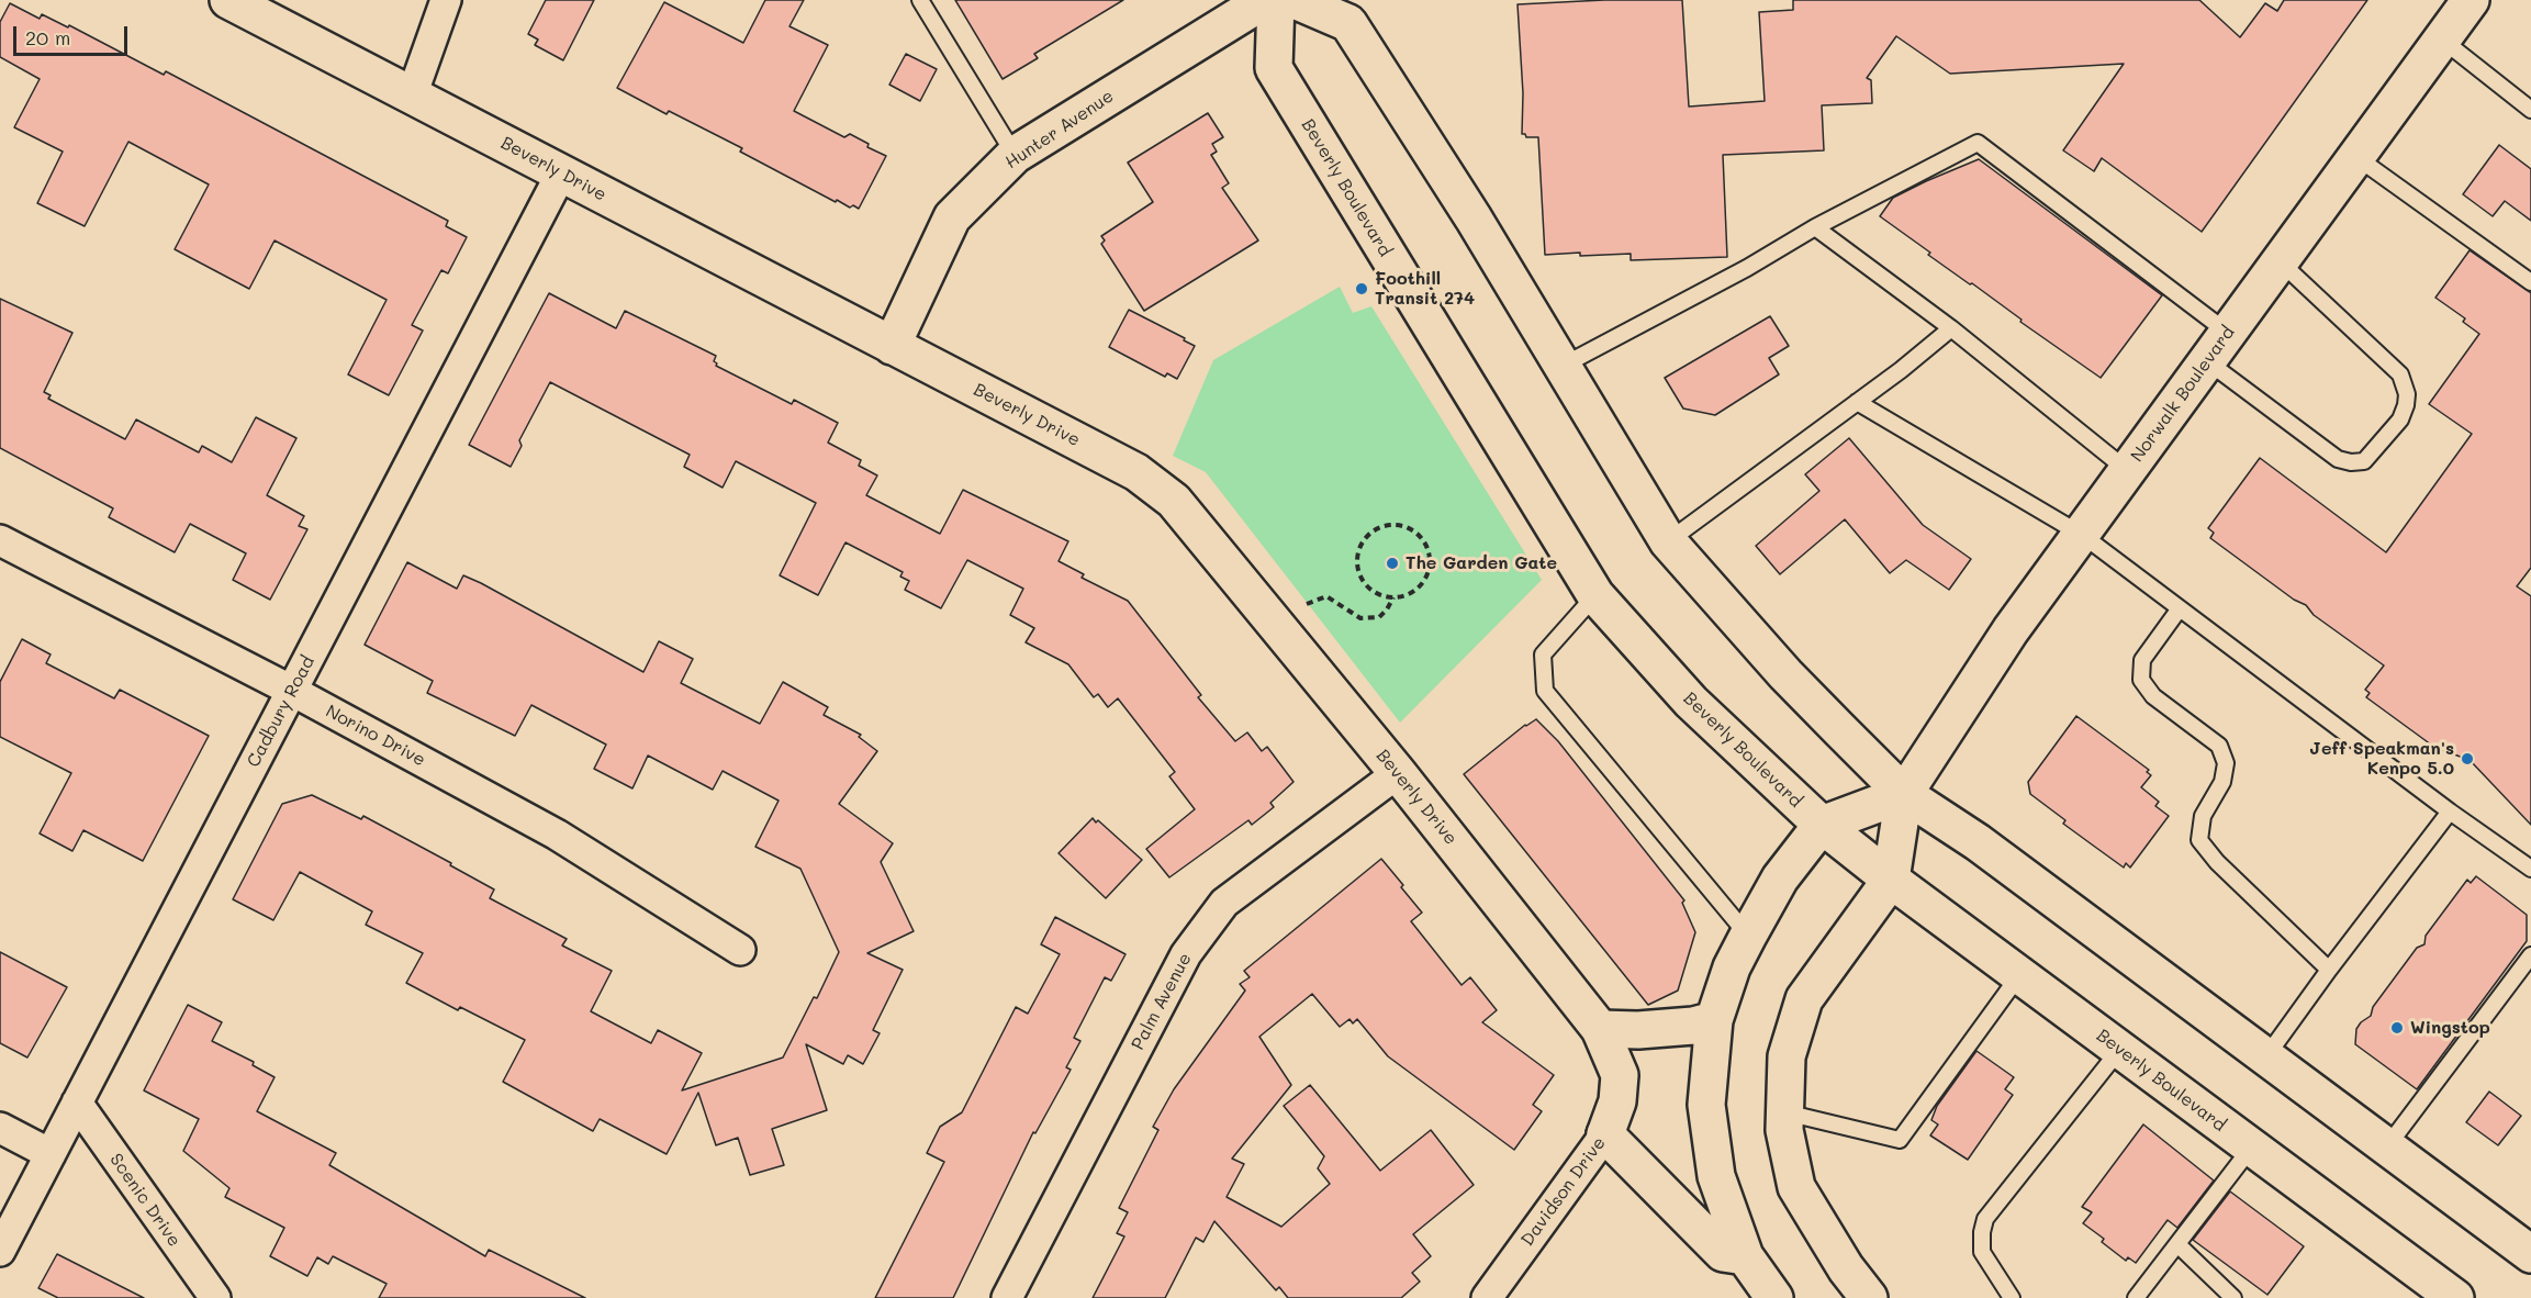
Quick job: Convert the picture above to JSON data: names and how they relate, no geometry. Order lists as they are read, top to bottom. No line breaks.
{"streets":{"main road":["Hunter Avenue","Beverly Drive","Beverly Boulevard","Norwalk Boulevard","Davidson Drive"],"street":["Cadbury Road","Norino Drive","Palm Avenue","Scenic Drive"]},"crossings":[["Hunter Avenue","Beverly Drive"],["Beverly Drive","Cadbury Road"],["Beverly Drive","Palm Avenue"],["Beverly Drive","Davidson Drive"],["Cadbury Road","Norino Drive"],["Cadbury Road","Scenic Drive"]],"places":["Foothill Transit 274","The Garden Gate","Jeff Speakman's Kenpo 5.0","Wingstop"],"scale_bar":"20 m"}
